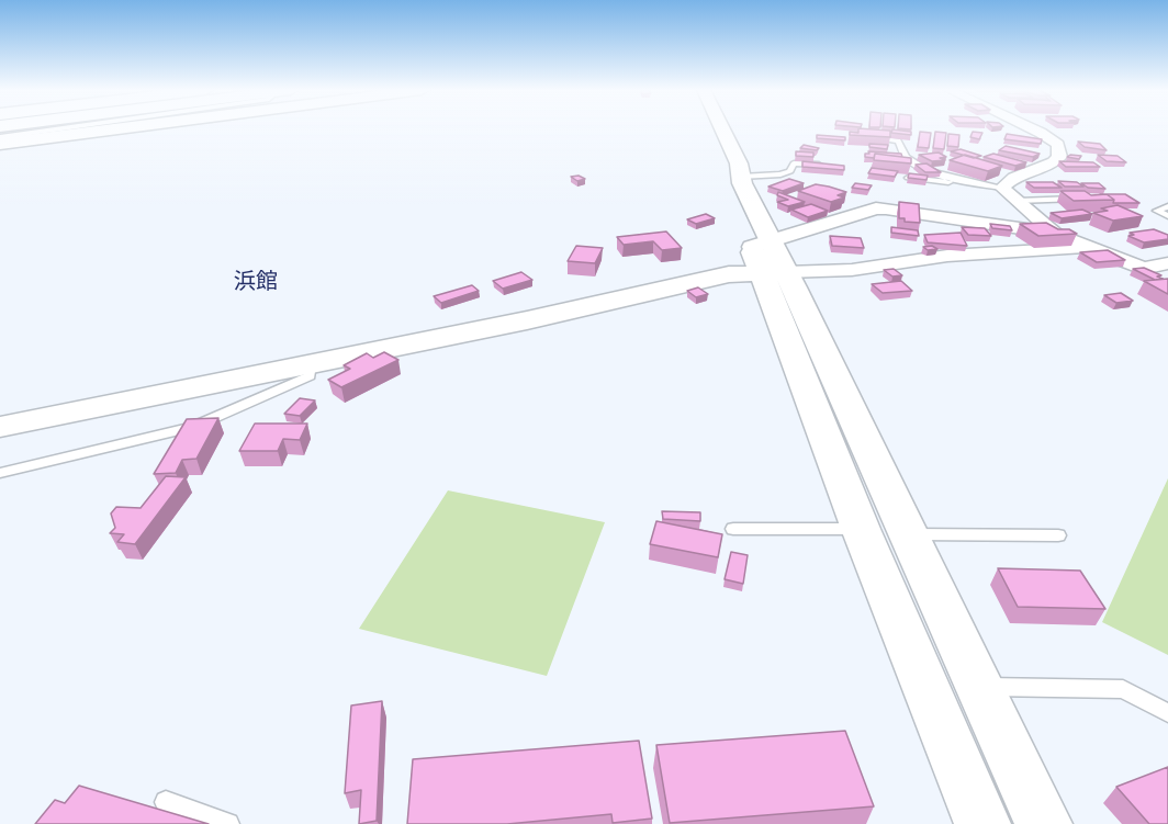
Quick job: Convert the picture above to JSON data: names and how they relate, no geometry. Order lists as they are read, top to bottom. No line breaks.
{"districts":["浜館"]}
